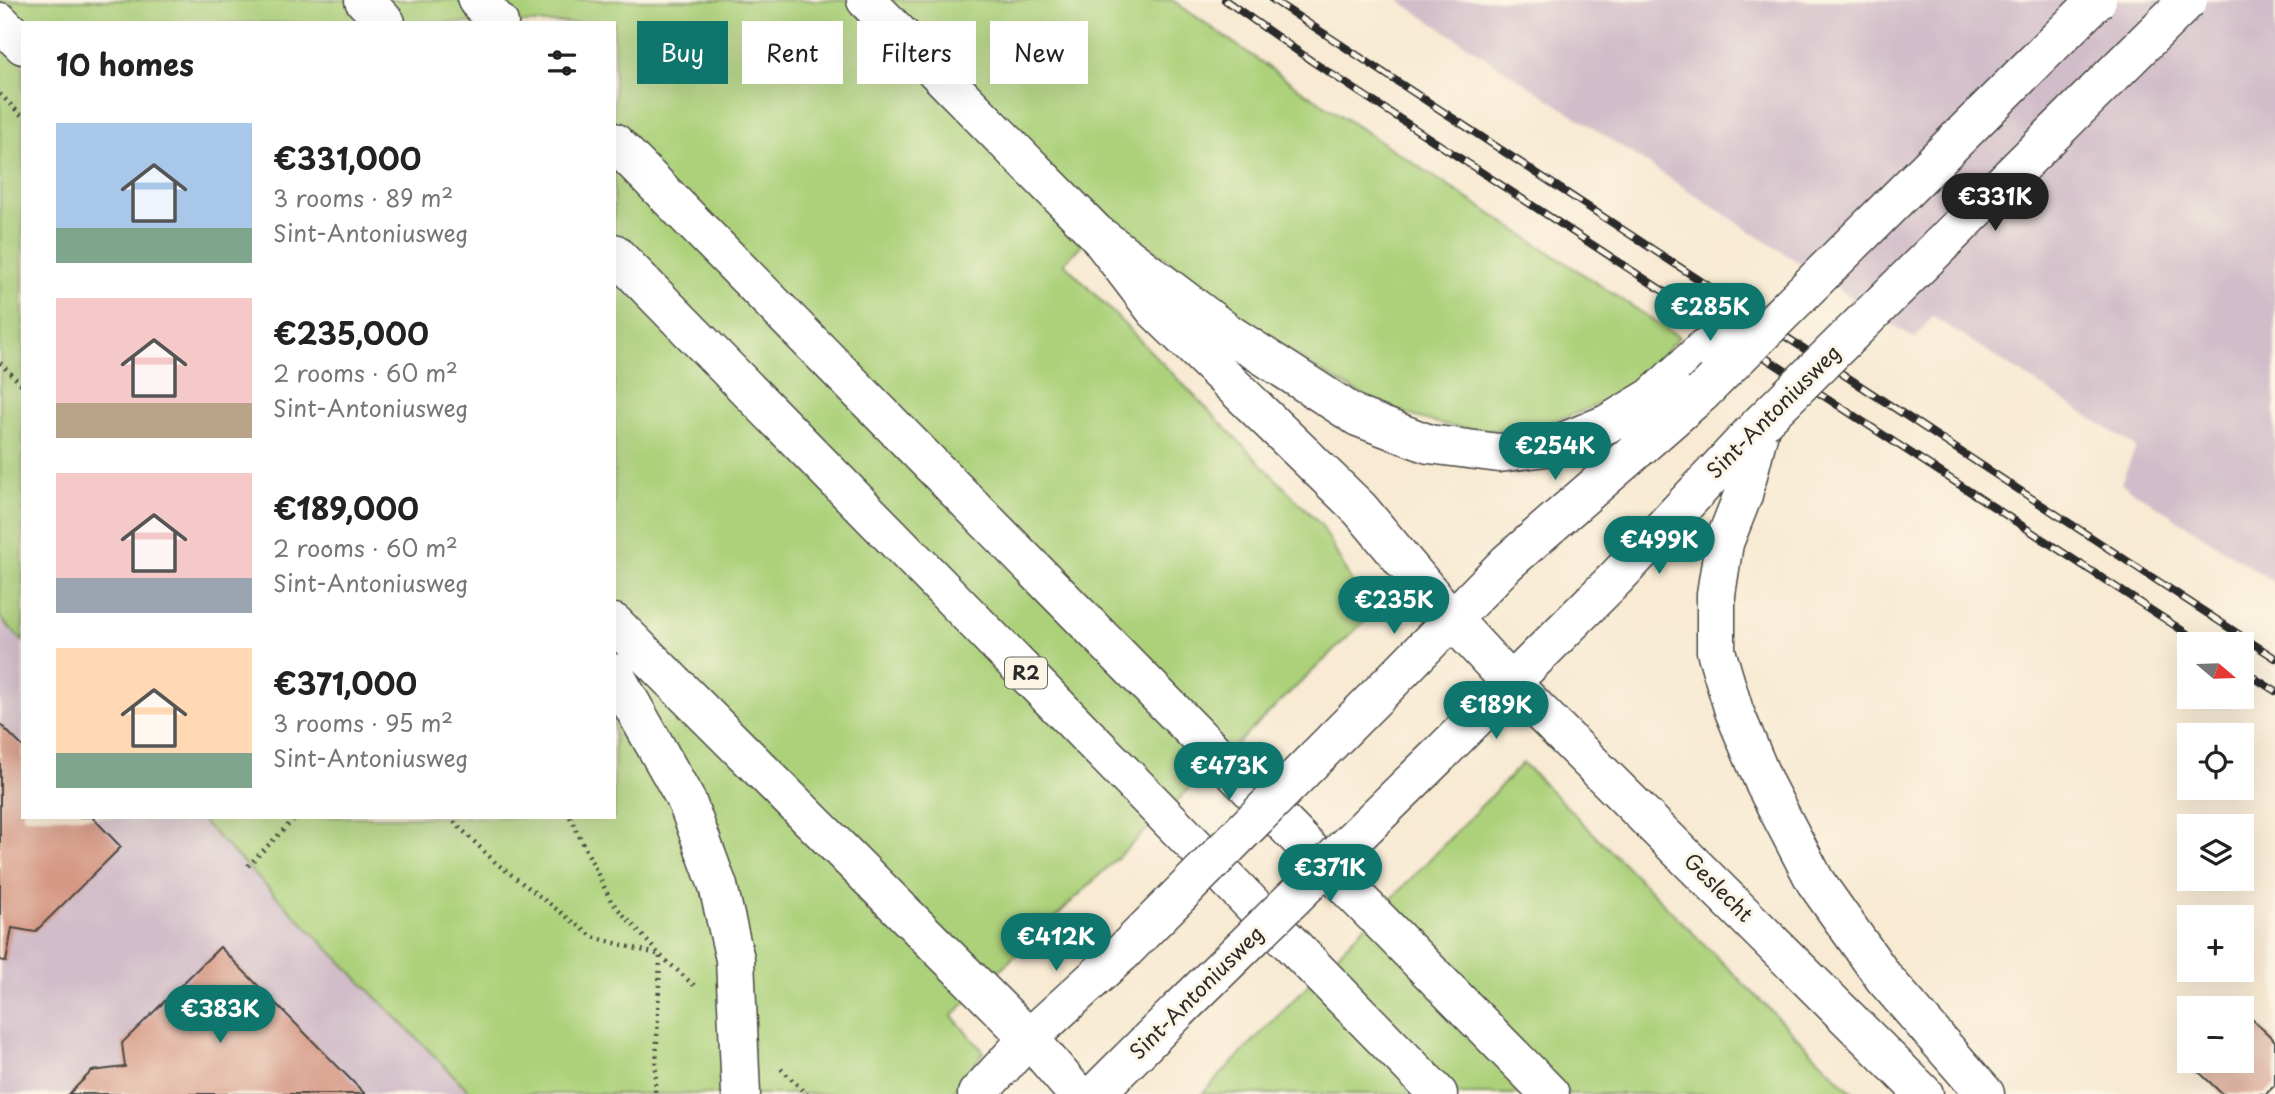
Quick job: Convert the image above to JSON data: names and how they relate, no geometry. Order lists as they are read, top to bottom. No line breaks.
{"streets":{"main road":["Sint-Antoniusweg","R2","Geslecht"]},"crossings":[["Sint-Antoniusweg","Geslecht"]],"north":"right","page":{"chip":["Buy","Rent","Filters","New"],"heading":"10 homes","list":[{"name":"€331,000","note":"3 rooms · 89 m² · Sint-Antoniusweg"},{"name":"€235,000","note":"2 rooms · 60 m² · Sint-Antoniusweg"},{"name":"€189,000","note":"2 rooms · 60 m² · Sint-Antoniusweg"},{"name":"€371,000","note":"3 rooms · 95 m² · Sint-Antoniusweg"}],"price":["€331K","€285K","€254K","€499K","€235K","€189K","€473K","€371K","€412K","€383K"],"map_buttons":["+","−"]}}
